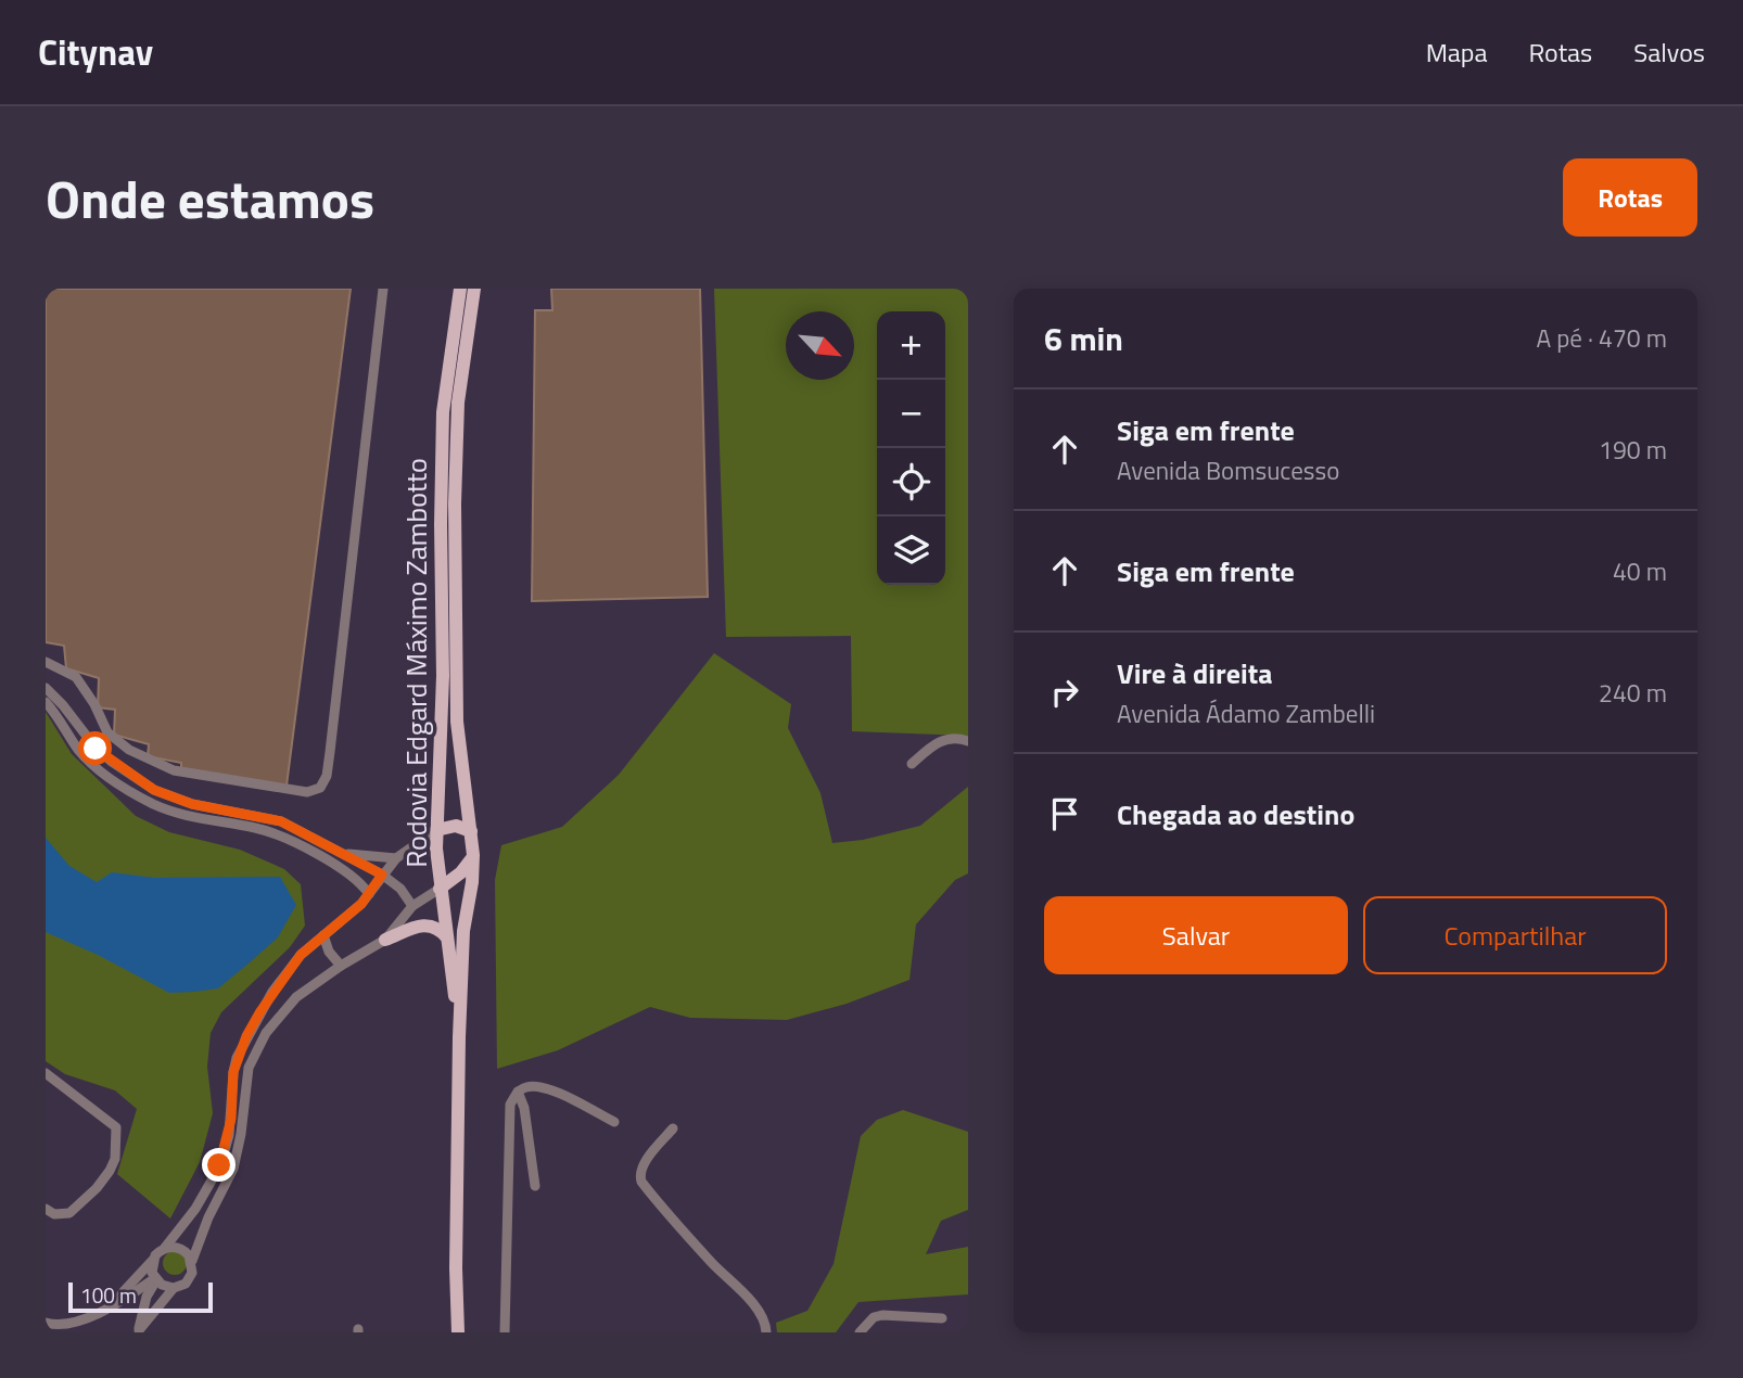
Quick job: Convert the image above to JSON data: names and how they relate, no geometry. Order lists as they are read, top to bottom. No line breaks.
{"streets":{"main road":["Rodovia Edgard Máximo Zambotto"]},"scale_bar":"100 m","north":"bottom right","page":{"header":"Citynav","nav":["Mapa","Rotas","Salvos"],"title":"Onde estamos","buttons":["Rotas",["Salvar","Compartilhar"]],"heading":["6 min","A pé · 470 m"],"map_buttons":["+","−"],"list":[["Siga em frente","Avenida Bomsucesso","190 m"],["Siga em frente","40 m"],["Vire à direita","Avenida Ádamo Zambelli","240 m"],"Chegada ao destino"],"scale":"100 m"}}
